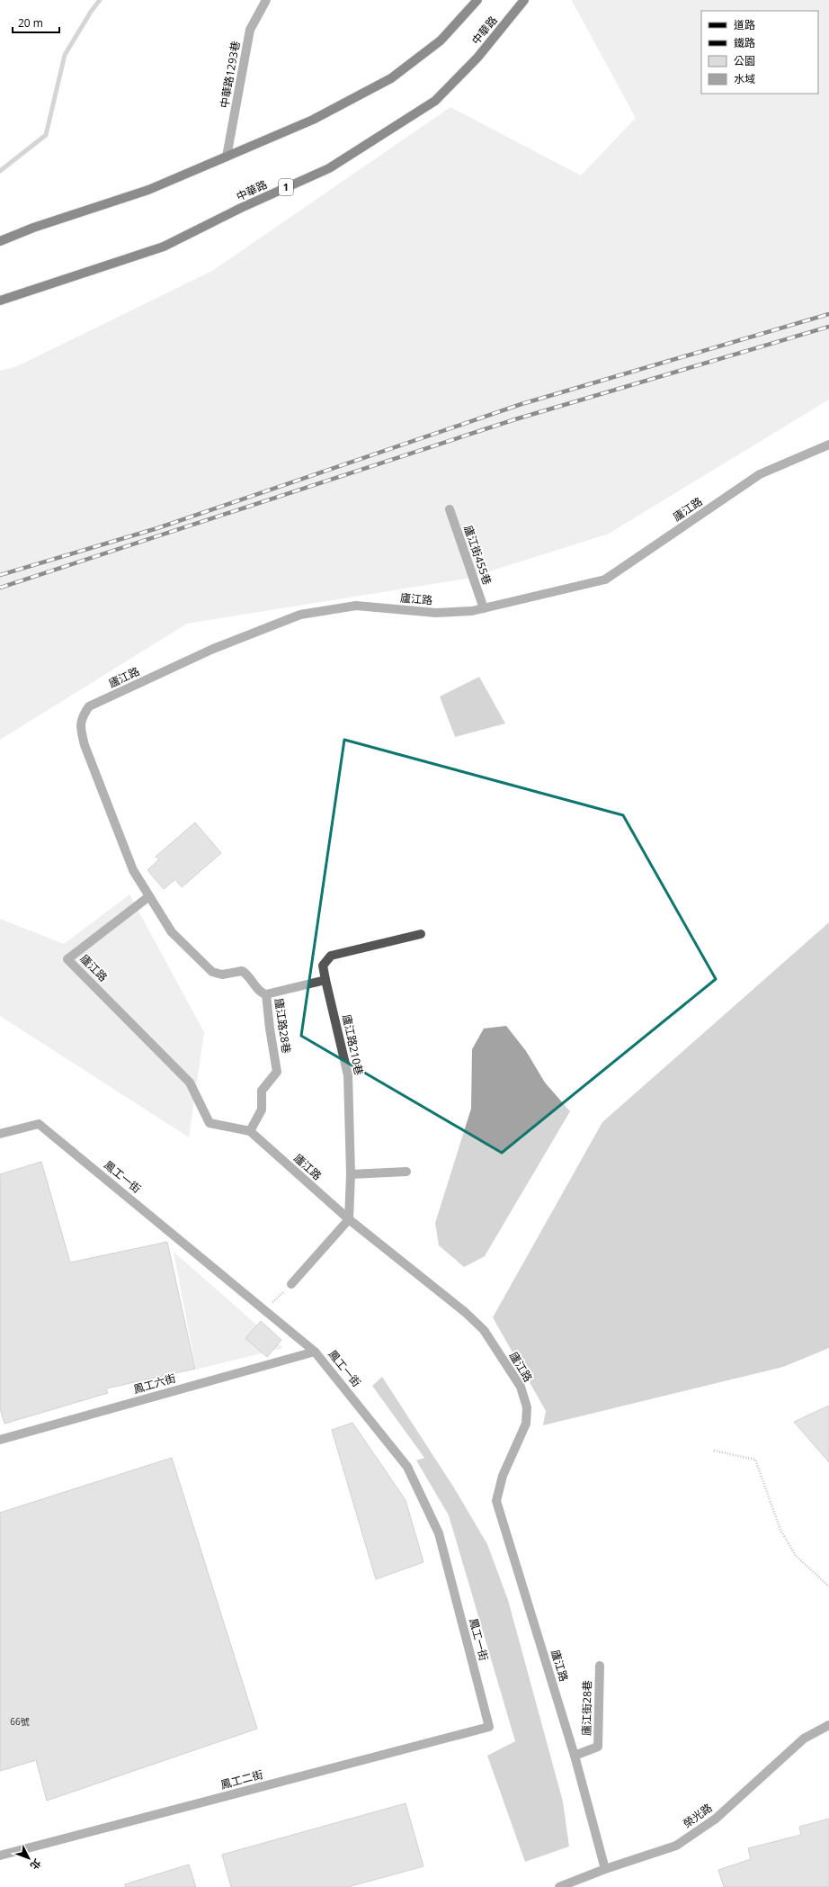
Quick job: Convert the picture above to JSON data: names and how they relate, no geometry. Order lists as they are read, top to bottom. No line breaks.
{"streets":{"main road":["中華路","1"],"street":["中華路1293巷","廬江路","廬江街455巷","廬江路28巷","廬江路210巷","鳳工一街","鳳工六街","廬江街28巷","鳳工二街","榮光路"]},"crossings":[["廬江路","廬江街455巷"],["廬江路","廬江路28巷"],["廬江路","廬江路210巷"],["廬江路","廬江街28巷"],["廬江路","榮光路"],["鳳工一街","鳳工六街"],["鳳工一街","鳳工二街"]],"house_numbers":["66號"],"legend":["道路","鐵路","公園","水域"],"scale_bar":"20 m","north":"bottom right"}
